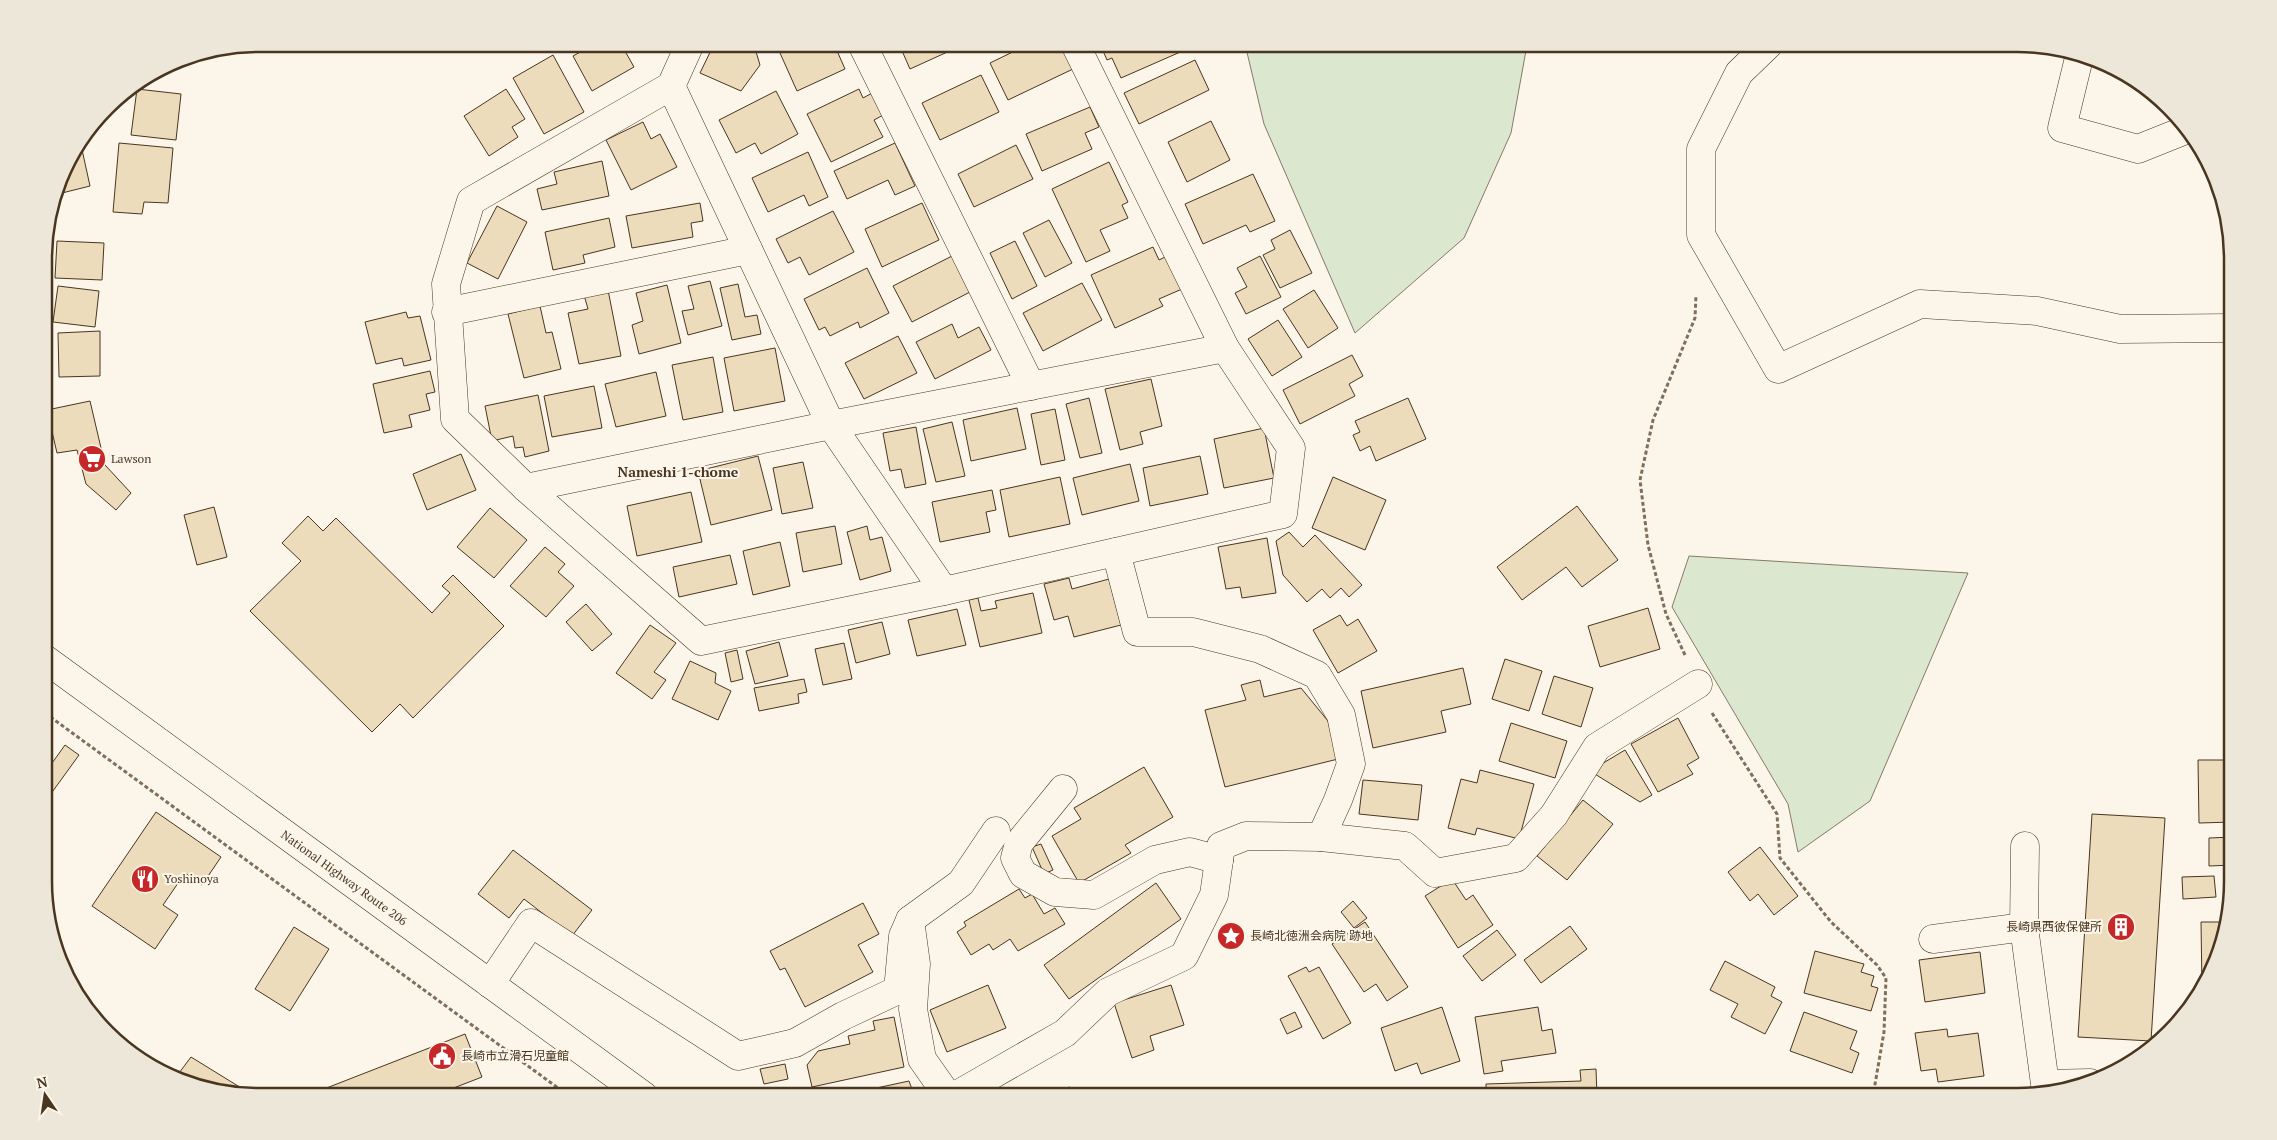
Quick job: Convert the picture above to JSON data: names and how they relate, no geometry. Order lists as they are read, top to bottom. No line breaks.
{"streets":{"main road":["National Highway Route 206"]},"districts":["Nameshi 1-chome"],"places":{"supermarket":["Lawson"],"restaurant":["Yoshinoya"],"building":["長崎県西彼保健所"],"place":["長崎北徳洲会病院 跡地"],"public building":["長崎市立滑石児童館"]},"north":"top"}
